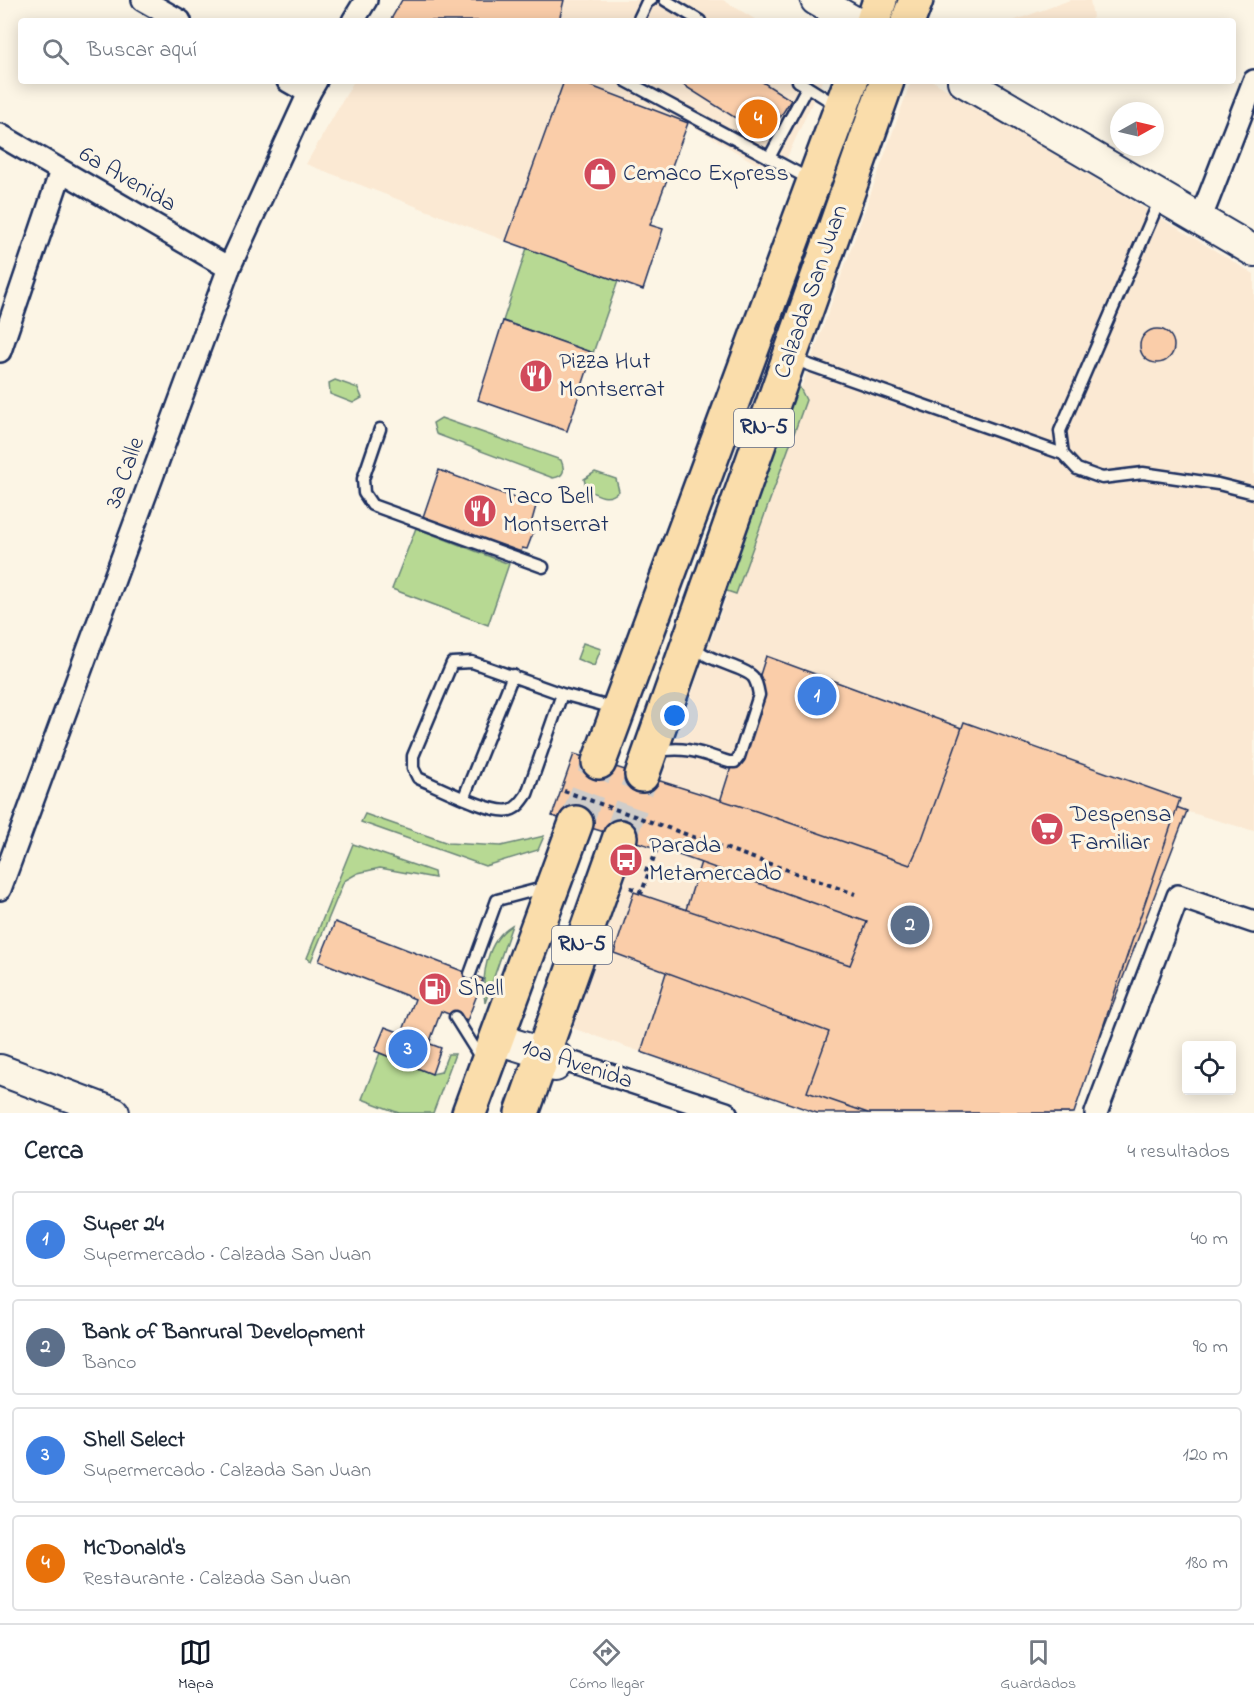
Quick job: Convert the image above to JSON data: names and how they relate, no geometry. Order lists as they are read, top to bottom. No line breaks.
{"streets":{"main road":["Calzada San Juan","RN-5"],"street":["6a Avenida","3a Calle","10a Avenida"]},"crossings":[["6a Avenida","3a Calle"],["RN-5","10a Avenida"]],"places":{"shop":["Cemaco Express"],"restaurant":["Pizza Hut Montserrat","Taco Bell Montserrat"],"supermarket":["Despensa Familiar"],"bus stop":["Parada Metamercado"],"fuel station":["Shell"]},"north":"right","page":{"search":"Buscar aquí","pins":["4","1","2","3"],"heading":["Cerca","4 resultados"],"list":[{"mark":"1","name":"Super 24","note":"Supermercado · Calzada San Juan","value":"40 m"},{"mark":"2","name":"Bank of Banrural Development","note":"Banco","value":"90 m"},{"mark":"3","name":"Shell Select","note":"Supermercado · Calzada San Juan","value":"120 m"},{"mark":"4","name":"McDonald's","note":"Restaurante · Calzada San Juan","value":"180 m"}],"nav":["Mapa","Cómo llegar","Guardados"]}}
